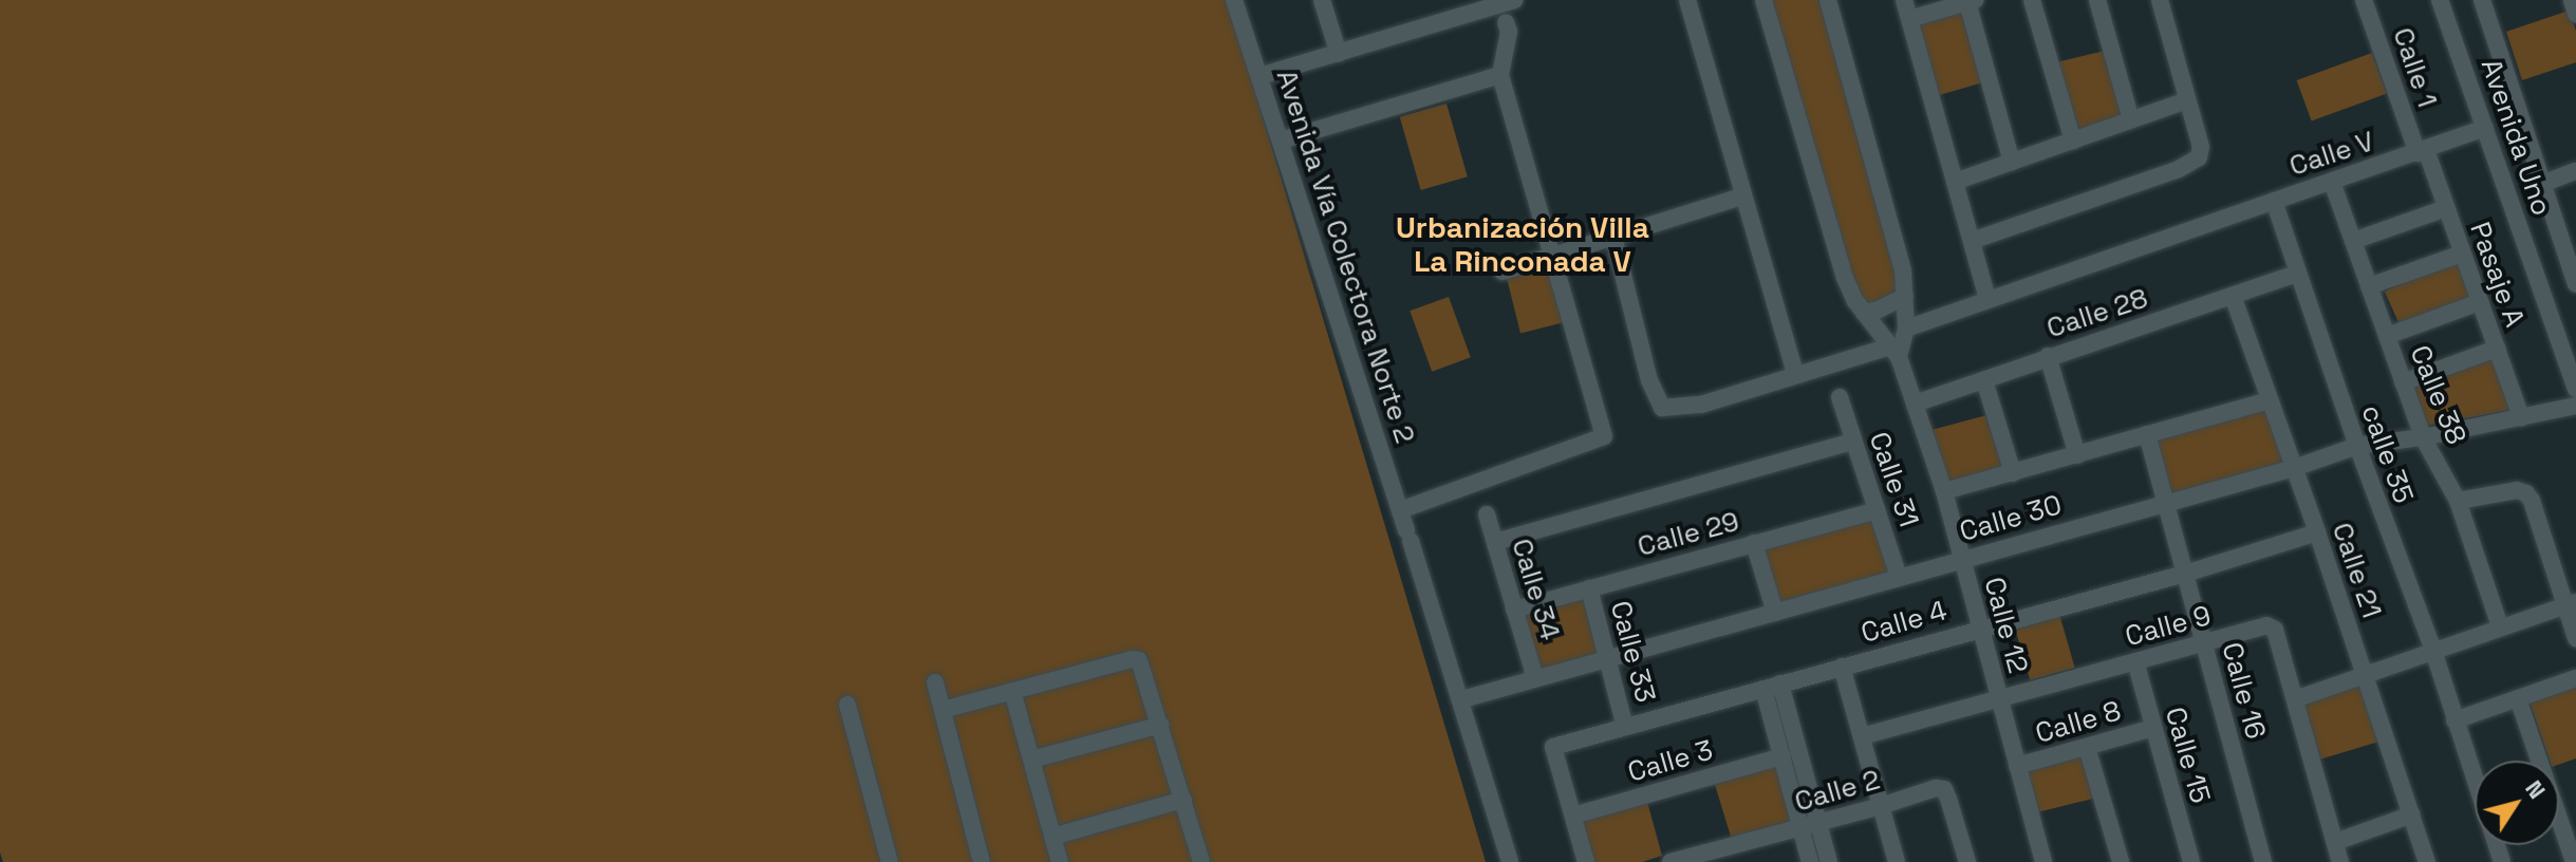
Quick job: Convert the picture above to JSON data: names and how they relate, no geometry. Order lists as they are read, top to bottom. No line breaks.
{"streets":{"street":["Calle 1","Avenida Uno","Calle V","Avenida Vía Colectora Norte 2","Pasaje A","Calle 28","Calle 38","calle 35","Calle 31","Calle 30","Calle 29","Calle 21","Calle 34","Calle 4","Calle 12","Calle 9","Calle 33","Calle 16","Calle 8","Calle 15","Calle 3","Calle 2"]},"crossings":[["Calle 1","Calle V"],["Calle 1","Pasaje A"],["Avenida Uno","Calle V"],["Calle V","Pasaje A"],["Calle V","Calle 38"],["Avenida Vía Colectora Norte 2","Calle 30"],["Pasaje A","Calle 30"],["Calle 28","calle 35"],["Calle 28","Calle 21"],["Calle 28","Calle 12"],["Calle 38","Calle 30"],["calle 35","Calle 30"],["Calle 31","Calle 30"],["Calle 31","Calle 29"],["Calle 30","Calle 21"],["Calle 30","Calle 34"],["Calle 30","Calle 12"],["Calle 30","Calle 33"],["Calle 30","Calle 16"],["Calle 29","Calle 34"],["Calle 29","Calle 33"],["Calle 21","Calle 4"],["Calle 4","Calle 12"],["Calle 4","Calle 33"],["Calle 4","Calle 16"],["Calle 4","Calle 3"],["Calle 12","Calle 9"],["Calle 12","Calle 8"],["Calle 9","Calle 16"],["Calle 9","Calle 15"],["Calle 8","Calle 15"]],"districts":["Urbanización Villa La Rinconada V"],"north":"top right"}
